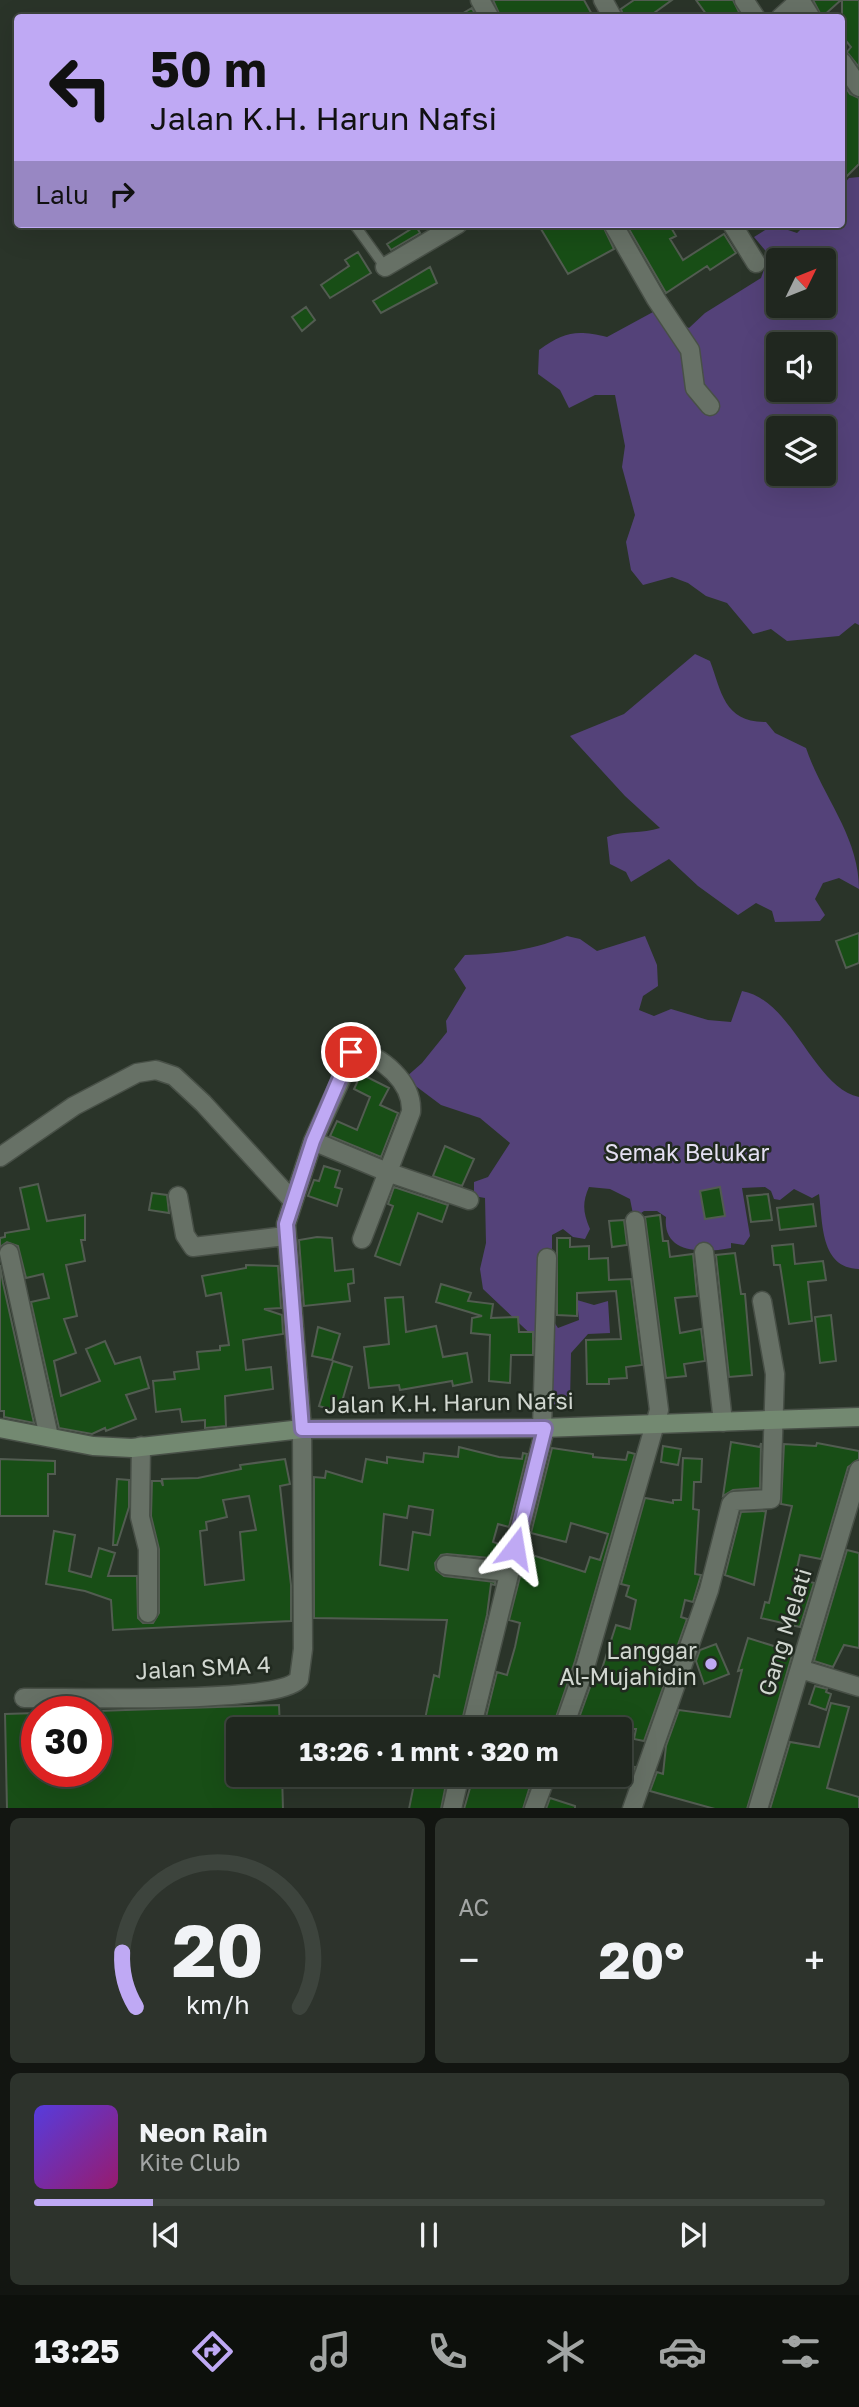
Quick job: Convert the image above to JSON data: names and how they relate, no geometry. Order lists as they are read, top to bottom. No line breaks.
{"streets":{"main road":["Jalan K.H. Harun Nafsi"],"street":["Gang Melati","Jalan SMA 4"]},"crossings":[["Jalan K.H. Harun Nafsi","Jalan SMA 4"]],"parks":["Semak Belukar"],"places":["Langgar Al-Mujahidin"],"north":"top right","page":{"turn":["50 m","Jalan K.H. Harun Nafsi"],"then":"Lalu","limit":"30","trip":"13:26 · 1 mnt · 320 m","tile":"AC","heat":["−","20°","+"],"song":["Neon Rain","Kite Club"],"tabs":"13:25","gauge":["20","km/h"]}}
